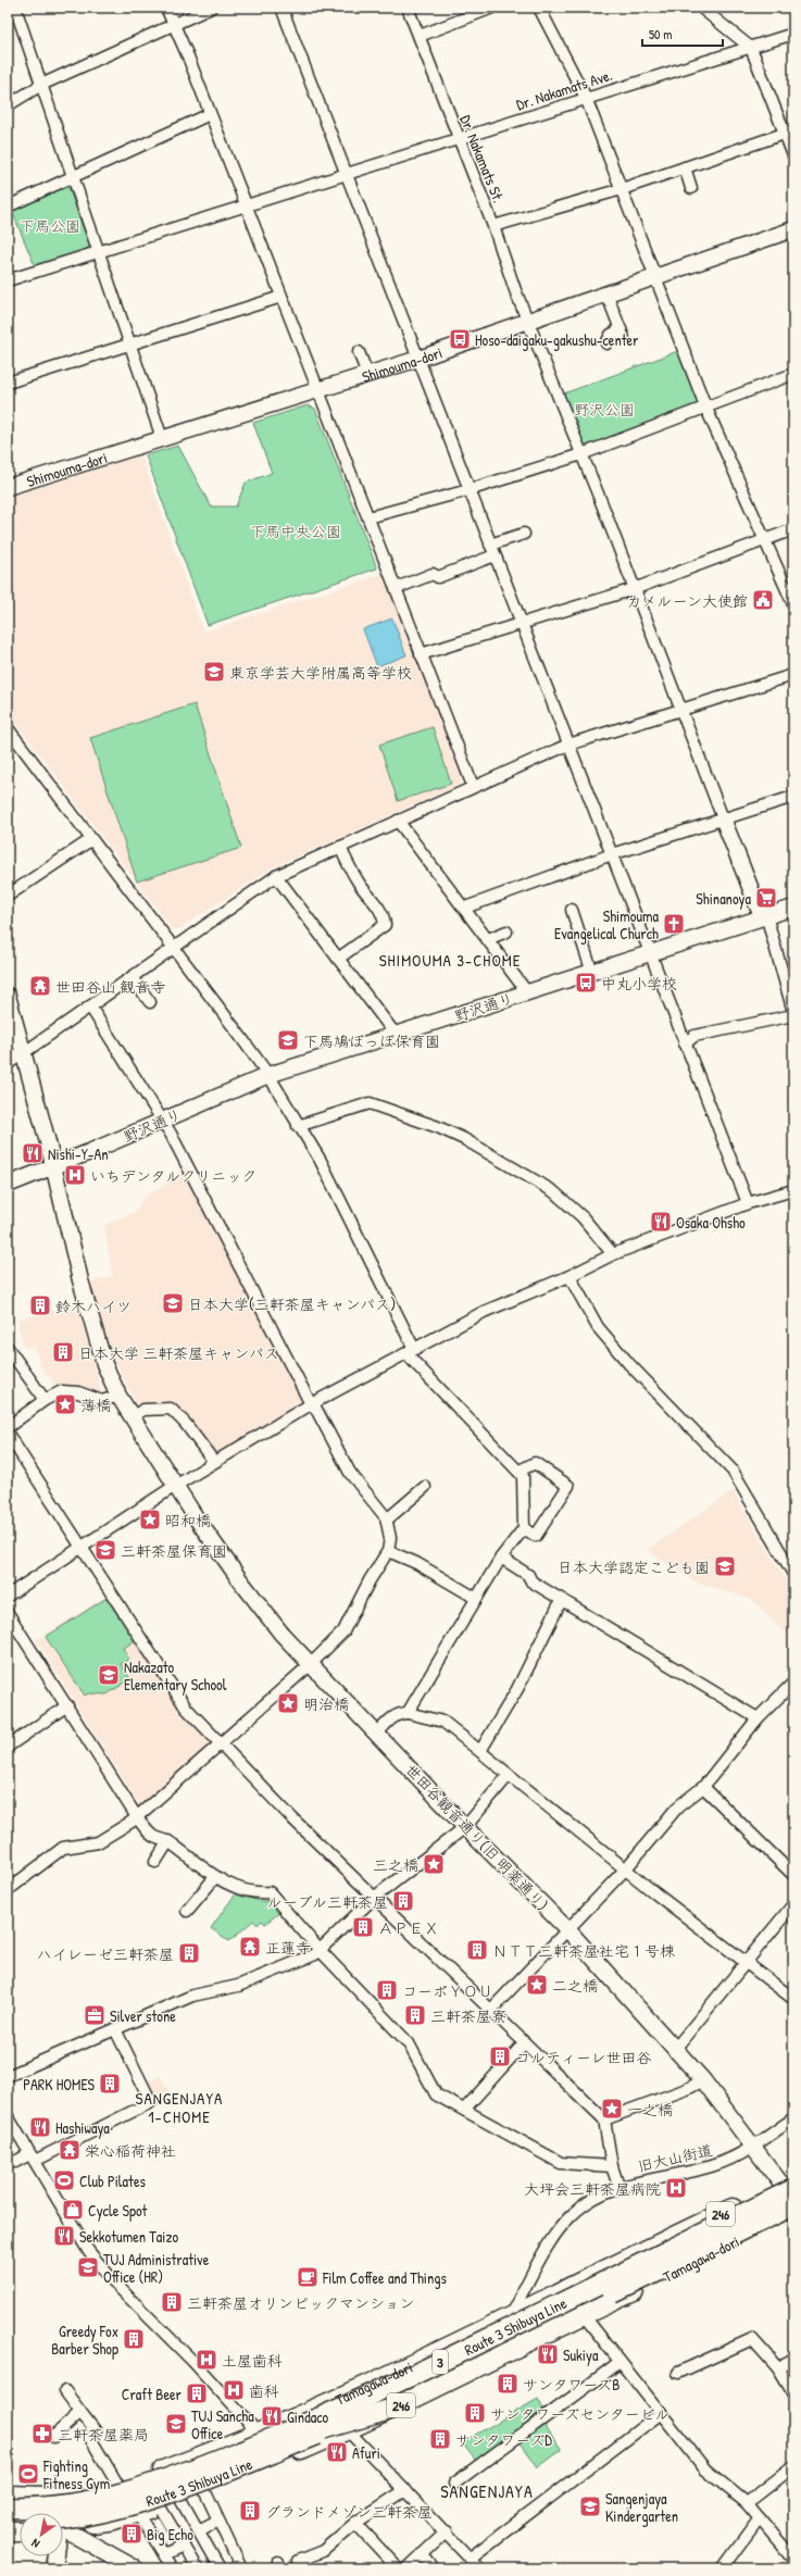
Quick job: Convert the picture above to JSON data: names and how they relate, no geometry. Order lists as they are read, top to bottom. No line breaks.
{"streets":{"highway":["246","Tamagawa-dori","Route 3 Shibuya Line","3"],"street":["Dr. Nakamats Ave.","Dr. Nakamats St.","Shimouma-dori","野沢通り","世田谷観音通り(旧 明薬通り)","旧大山街道"]},"crossings":[["Dr. Nakamats Ave.","Dr. Nakamats St."],["Dr. Nakamats St.","Shimouma-dori"],["野沢通り","世田谷観音通り(旧 明薬通り)"],["世田谷観音通り(旧 明薬通り)","旧大山街道"],["世田谷観音通り(旧 明薬通り)","Tamagawa-dori"],["世田谷観音通り(旧 明薬通り)","Route 3 Shibuya Line"],["旧大山街道","Tamagawa-dori"],["246","Tamagawa-dori"],["Tamagawa-dori","Route 3 Shibuya Line"]],"districts":["SHIMOUMA 3-CHOME","SANGENJAYA 1-CHOME","SANGENJAYA"],"parks":["下馬公園","野沢公園","下馬中央公園"],"places":{"bus stop":["Hoso-daigaku-gakushu-center","中丸小学校"],"public building":["カメルーン大使館"],"school or university":["東京学芸大学附属高等学校","下馬鳩ぽっぽ保育園","日本大学(三軒茶屋キャンパス)","三軒茶屋保育園","日本大学認定こども園","Nakazato Elementary School","TUJ Administrative Office (HR)","TUJ Sancha Office","Sangenjaya Kindergarten"],"supermarket":["Shinanoya"],"church":["Shimouma Evangelical Church"],"temple":["世田谷山 観音寺","正蓮寺","栄心稲荷神社"],"restaurant":["Nishi-Y-An","Osaka Ohsho","Hashiwaya","Sekkotumen Taizo","Sukiya","Gindaco","Afuri"],"hospital":["いちデンタルクリニック","大坪会三軒茶屋病院","土屋歯科","歯科"],"building":["鈴木ハイツ","日本大学 三軒茶屋キャンパス","ルーブル三軒茶屋","ＡＰＥＸ","ＮＴＴ三軒茶屋社宅１号棟","ハイレーゼ三軒茶屋","コーポＹＯＵ","三軒茶屋寮","コルティーレ世田谷","PARK HOMES","三軒茶屋オリンピックマンション","Greedy Fox Barber Shop","サンタワーズB","Craft Beer","サンタワーズセンタービル","サンタワーズD","グランドメゾン三軒茶屋","Big Echo"],"place":["薄橋","昭和橋","明治橋","三之橋","二之橋","一之橋"],"office":["Silver stone"],"sports":["Club Pilates","Fighting Fitness Gym"],"shop":["Cycle Spot"],"cafe":["Film Coffee and Things"],"pharmacy":["三軒茶屋薬局"]},"scale_bar":"50 m","north":"bottom left"}
